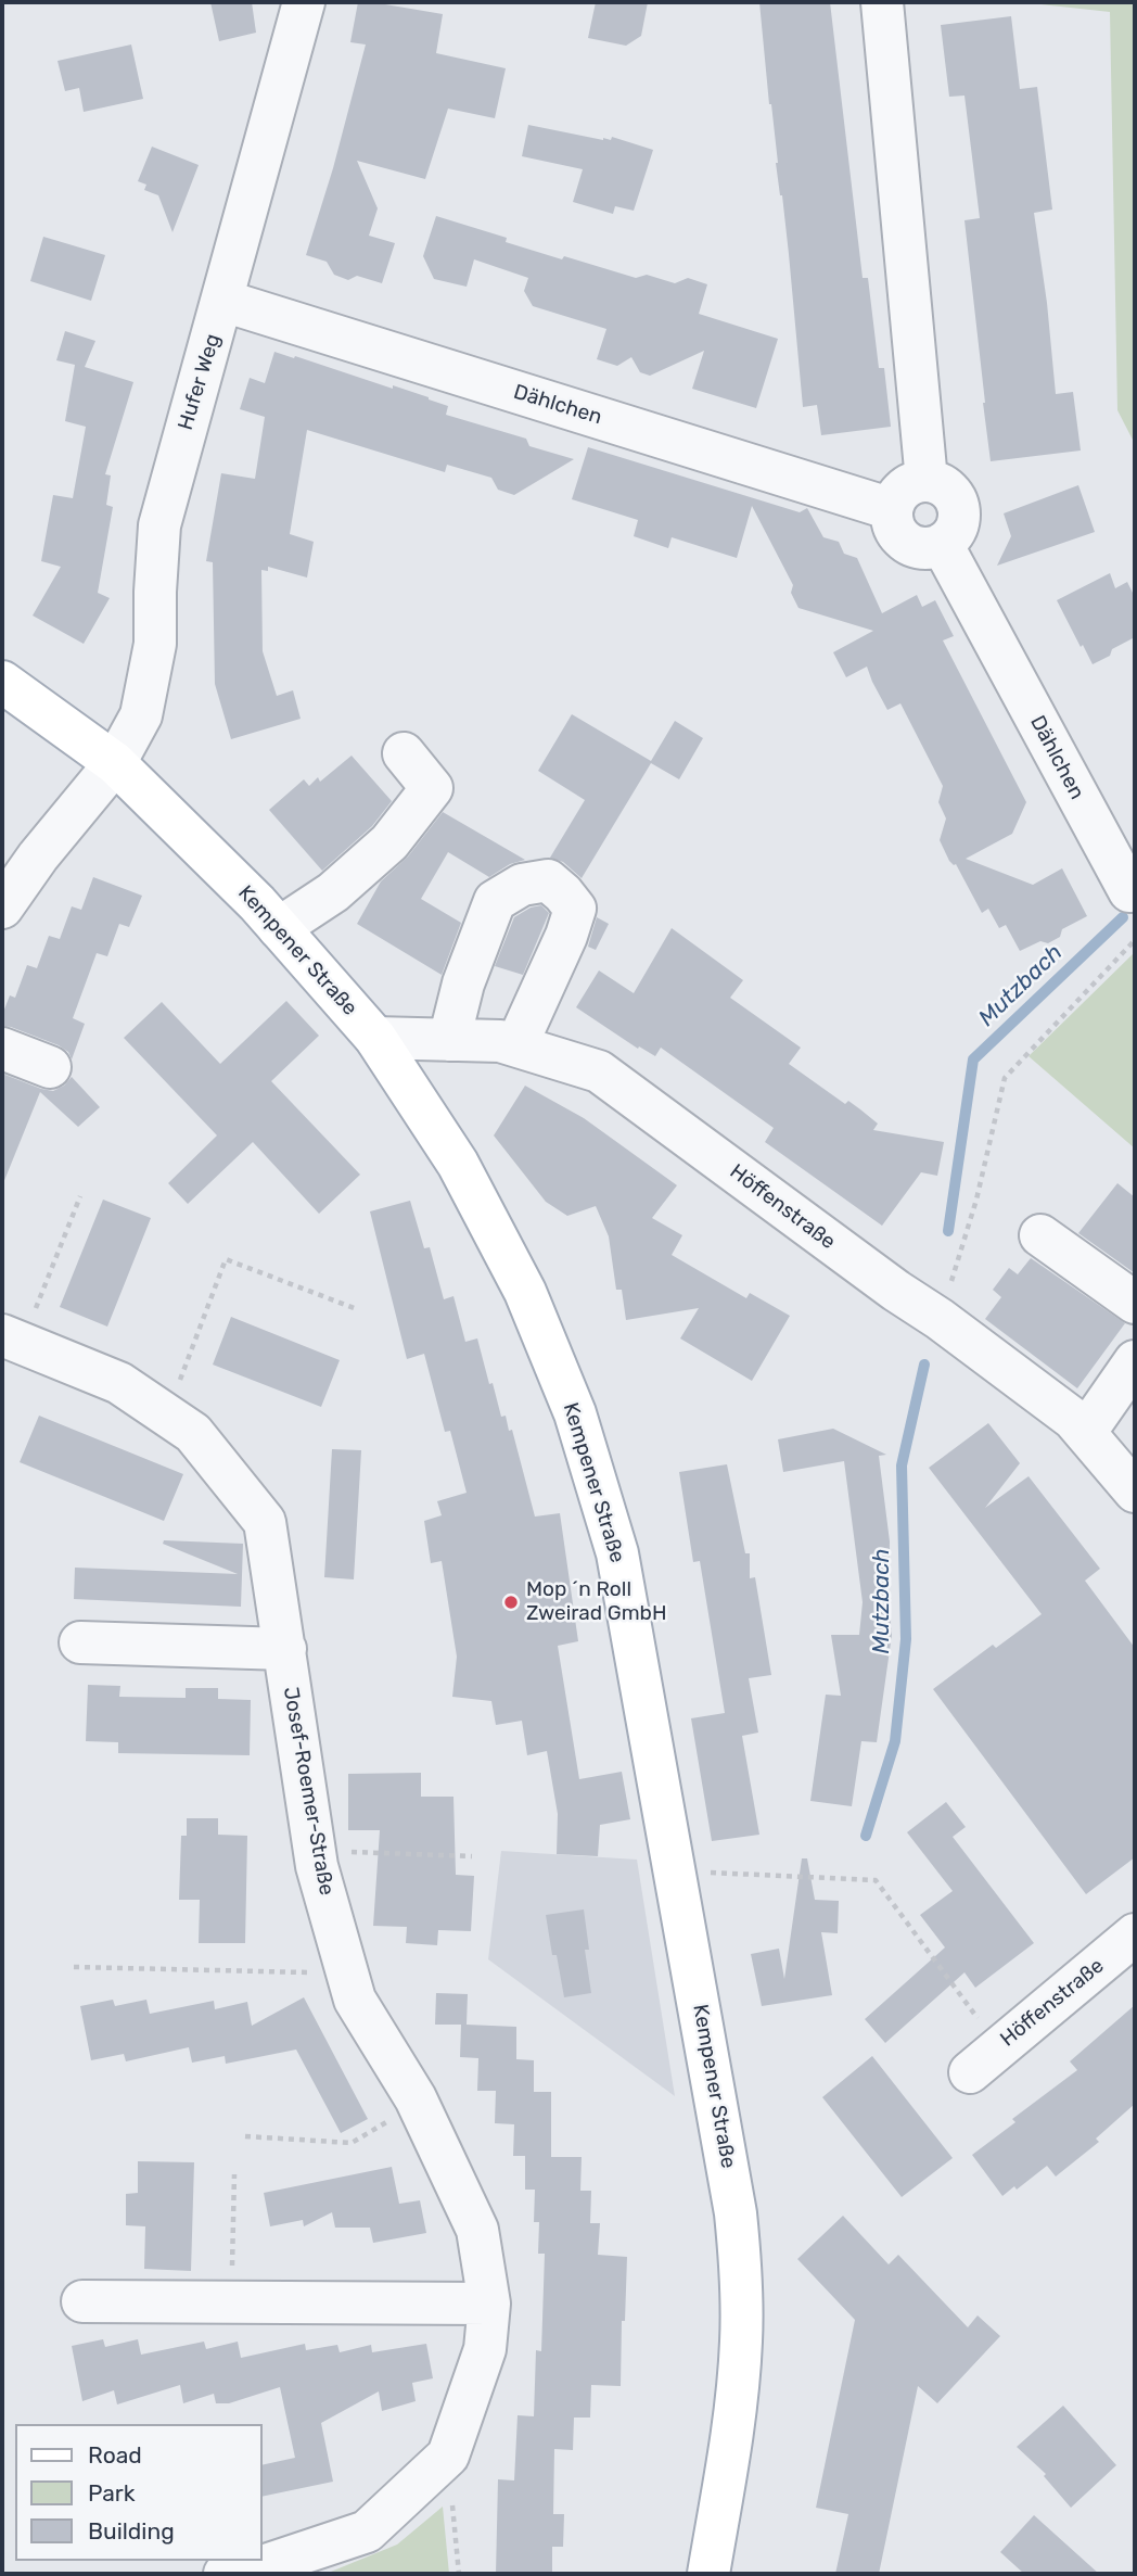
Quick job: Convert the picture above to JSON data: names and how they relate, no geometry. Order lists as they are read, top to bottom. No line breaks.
{"streets":{"main road":["Kempener Straße"],"street":["Hufer Weg","Dählchen","Höffenstraße","Josef-Roemer-Straße"]},"crossings":[["Hufer Weg","Dählchen"],["Hufer Weg","Kempener Straße"],["Kempener Straße","Höffenstraße"]],"water":["Mutzbach"],"places":["Mop ´n Roll Zweirad GmbH"],"legend":["Road","Park","Building"]}
